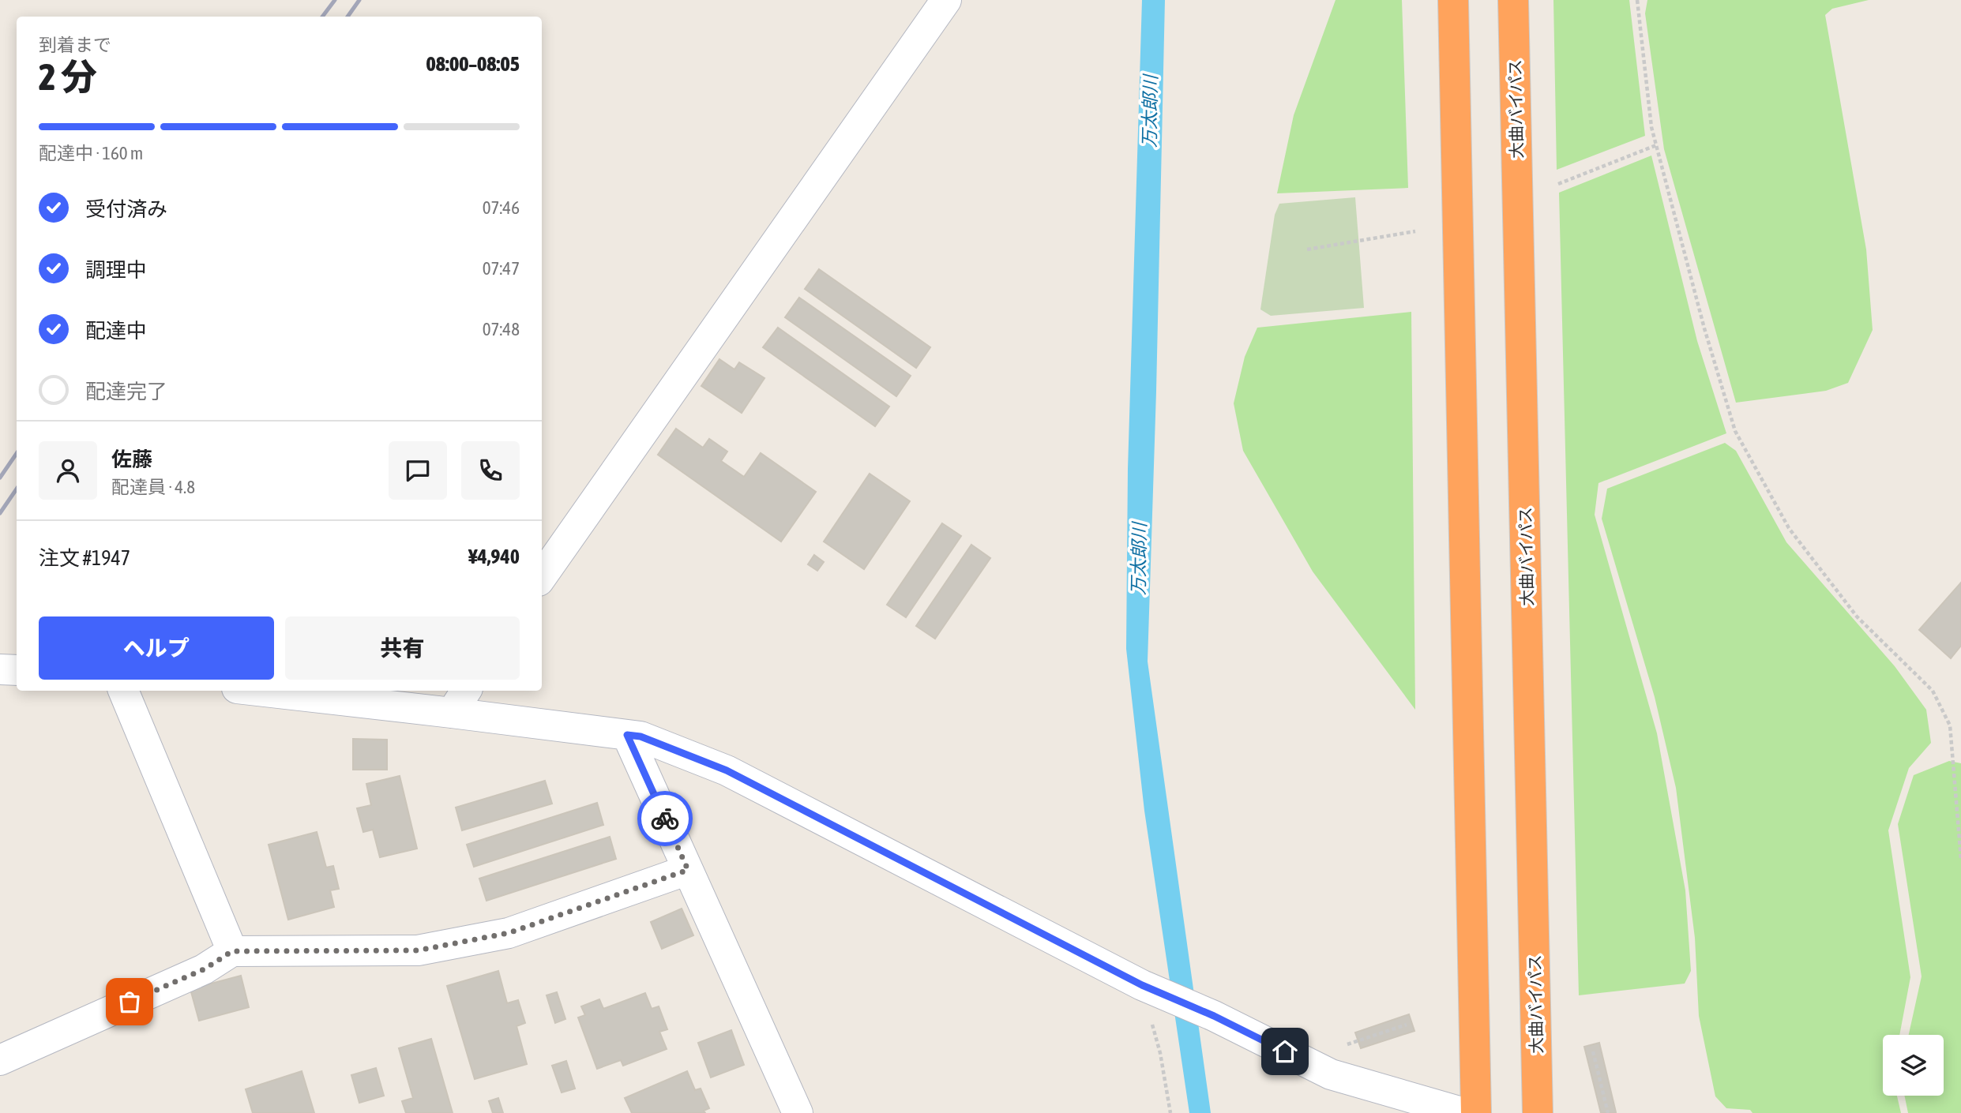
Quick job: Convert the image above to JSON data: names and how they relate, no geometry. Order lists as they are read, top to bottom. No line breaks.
{"streets":{"highway":["大曲バイパス"]},"water":["万太郎川"],"page":{"heading":["2 分","到着まで","08:00–08:05"],"panel":["佐藤","配達員 · 4.8","注文 #1947","¥4,940"],"bar":"配達中 · 160 m","list":[["受付済み","07:46"],["調理中","07:47"],["配達中","07:48"],"配達完了"],"buttons":["ヘルプ","共有"]}}
